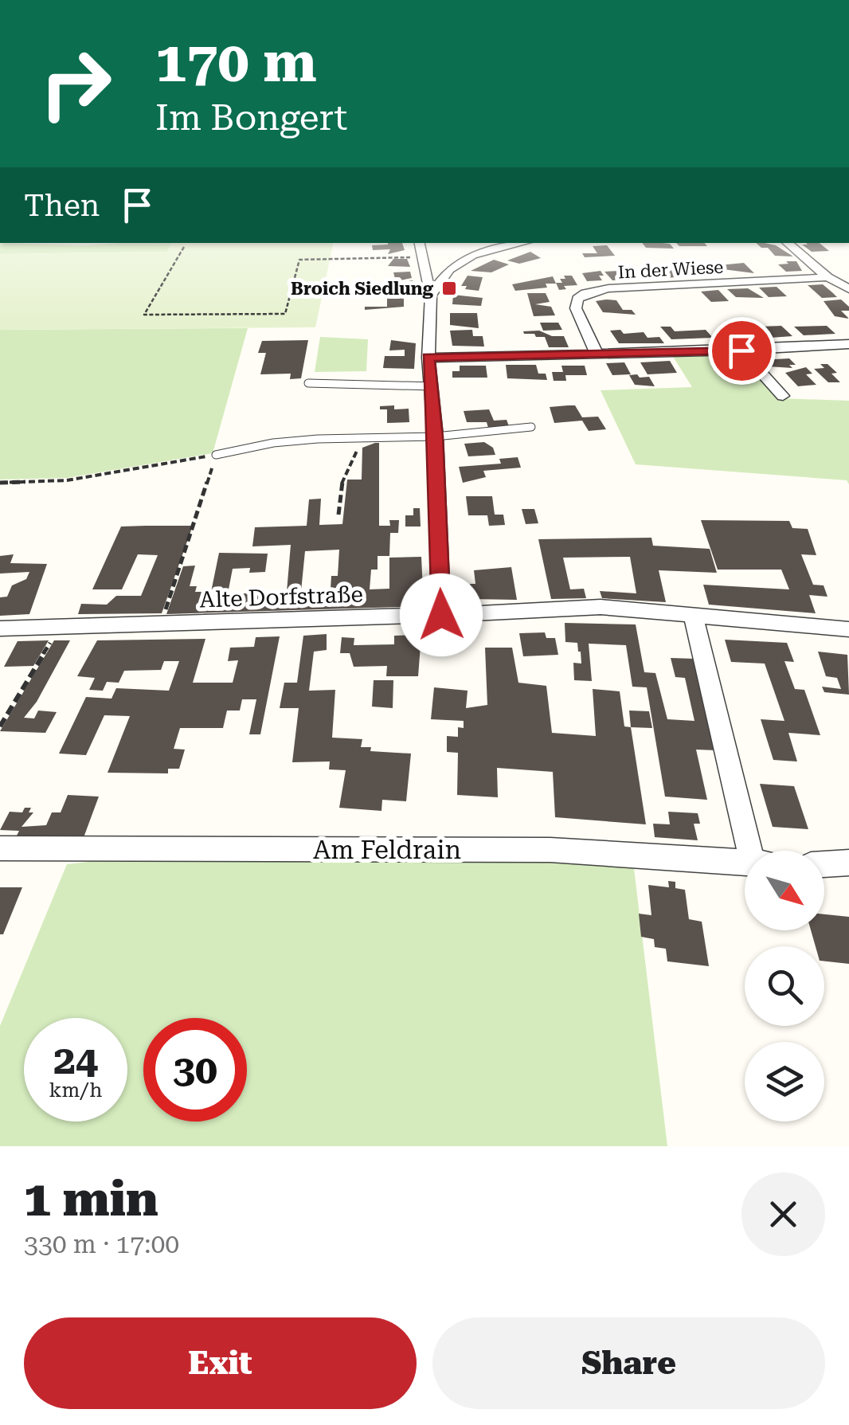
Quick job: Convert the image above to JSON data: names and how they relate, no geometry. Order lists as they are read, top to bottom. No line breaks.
{"streets":{"street":["In der Wiese","Alte Dorfstraße","Am Feldrain"]},"places":{"transit":["Broich Siedlung"]},"north":"bottom right","page":{"turn":["170 m","Im Bongert"],"then":"Then","speed":"24 km/h","limit":"30","heading":["1 min","330 m · 17:00"],"buttons":["Exit","Share"]}}
